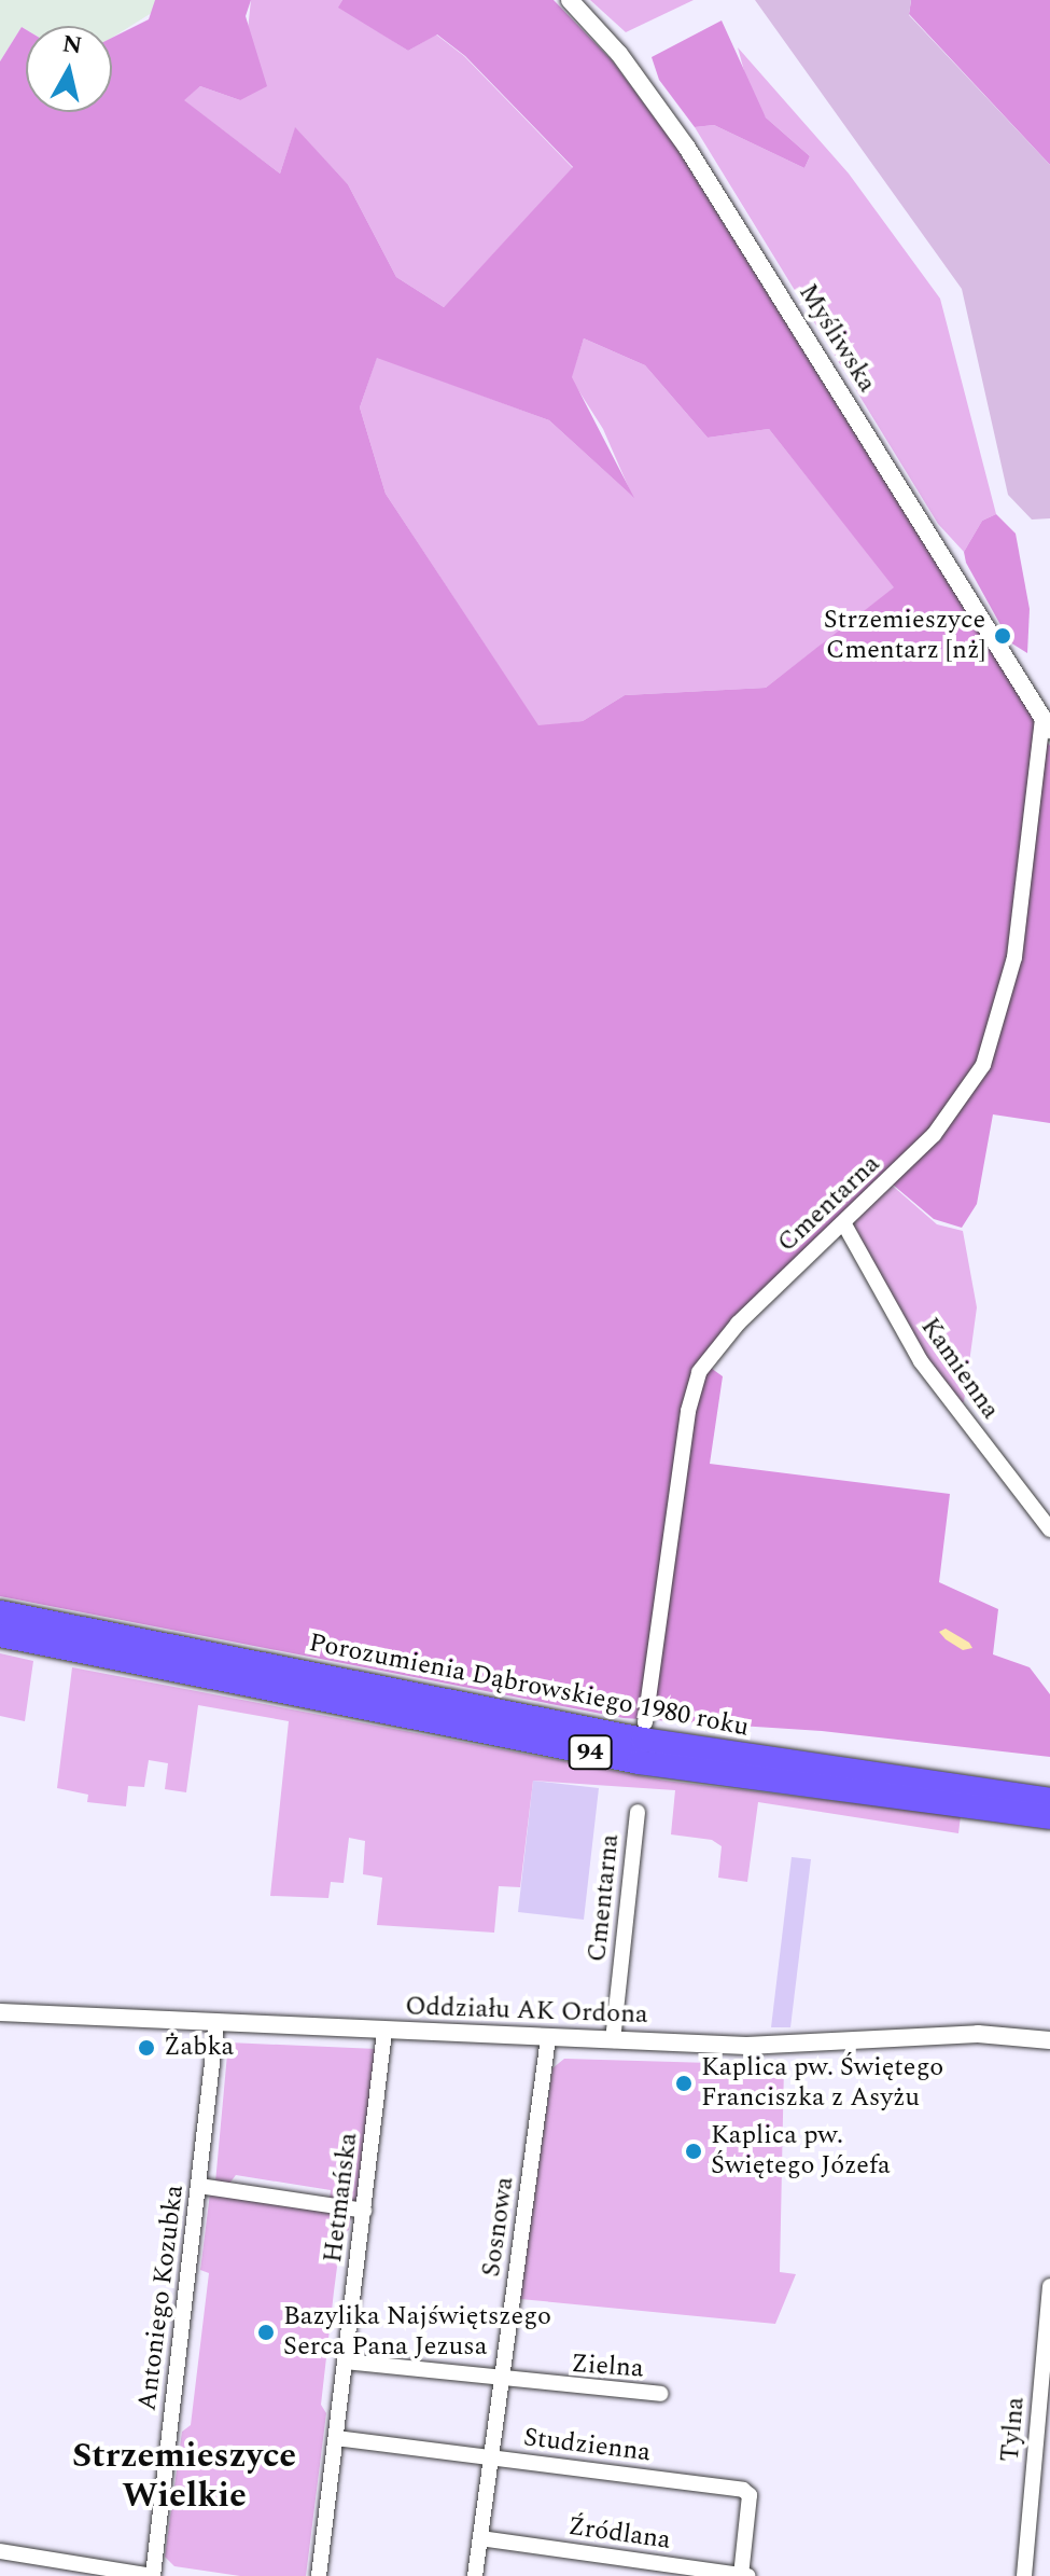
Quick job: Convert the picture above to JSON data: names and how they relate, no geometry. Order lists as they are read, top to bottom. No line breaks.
{"streets":{"main road":["Porozumienia Dąbrowskiego 1980 roku","94"],"street":["Myśliwska","Cmentarna","Kamienna","Oddziału AK Ordona","Hetmańska","Sosnowa","Antoniego Kozubka","Zielna","Tylna","Studzienna","Źródlana"]},"crossings":[["Myśliwska","Cmentarna"],["Cmentarna","Kamienna"],["Cmentarna","Oddziału AK Ordona"],["Oddziału AK Ordona","Hetmańska"],["Oddziału AK Ordona","Sosnowa"],["Oddziału AK Ordona","Antoniego Kozubka"],["Hetmańska","Zielna"],["Hetmańska","Studzienna"],["Sosnowa","Zielna"],["Sosnowa","Studzienna"],["Sosnowa","Źródlana"],["Studzienna","Źródlana"]],"districts":["Strzemieszyce Wielkie"],"places":["Strzemieszyce Cmentarz [nż]","Żabka","Kaplica pw. Świętego Franciszka z Asyżu","Kaplica pw. Świętego Józefa","Bazylika Najświętszego Serca Pana Jezusa"],"north":"top"}
